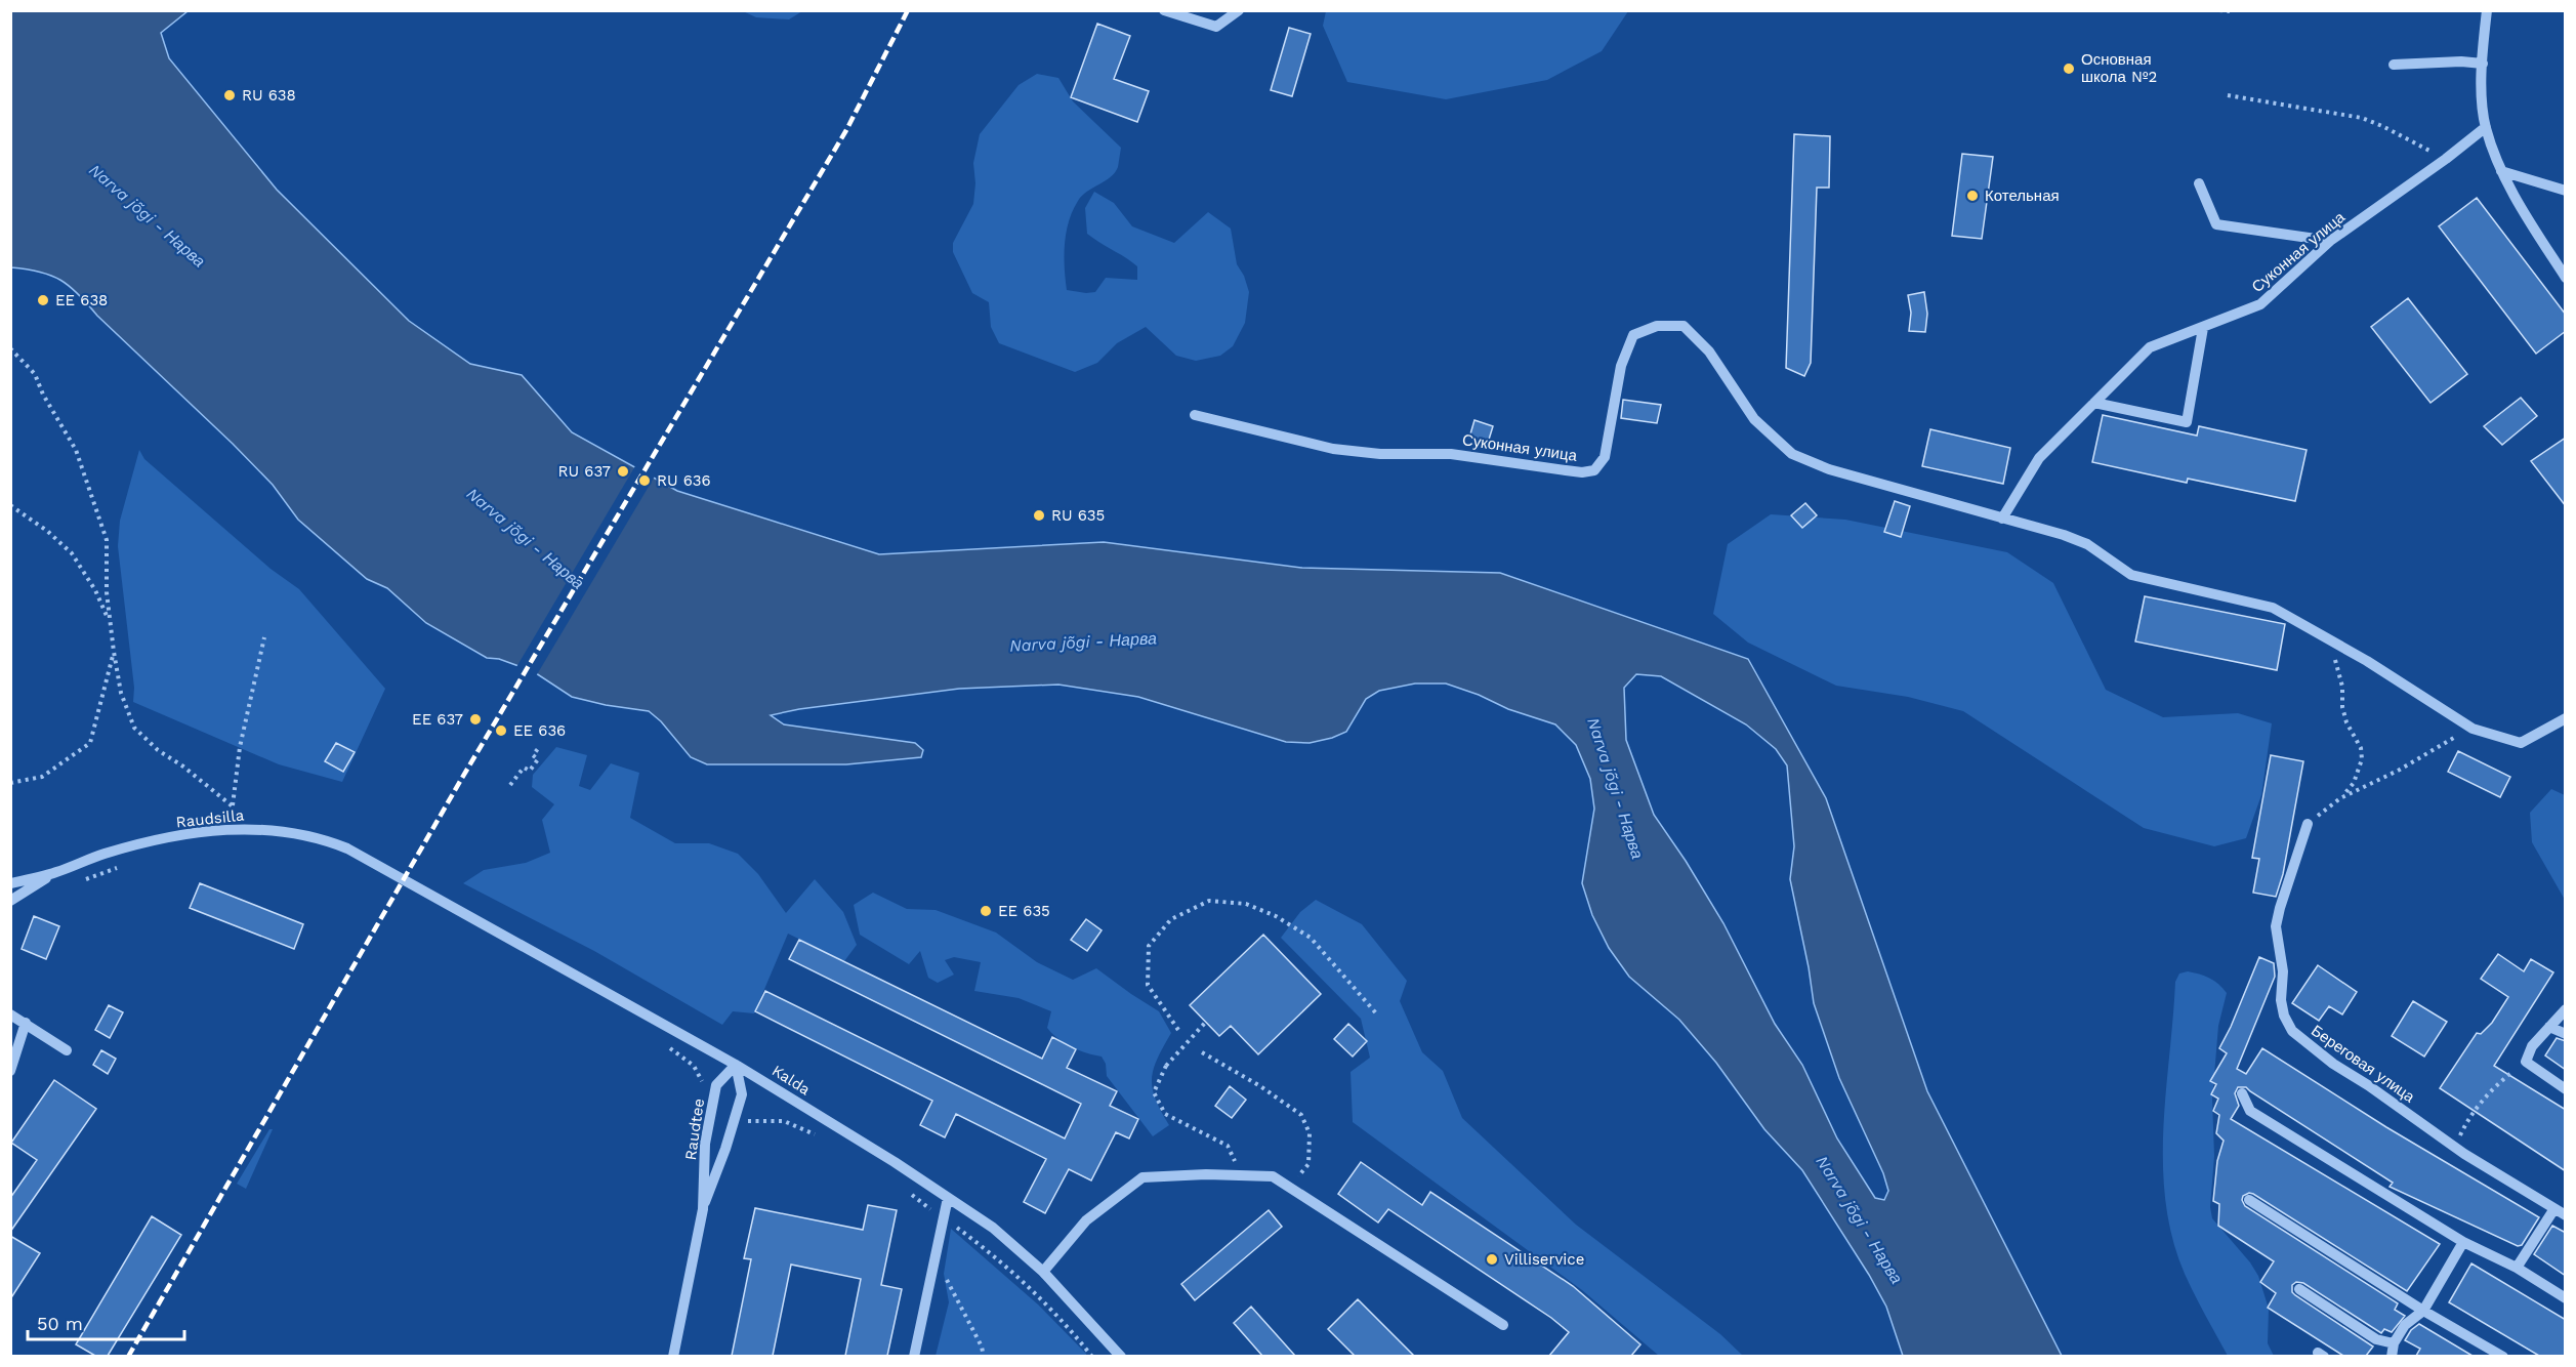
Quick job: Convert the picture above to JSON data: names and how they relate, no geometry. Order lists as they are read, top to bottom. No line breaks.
{"streets":{"street":["Суконная улица","Raudsilla","Береговая улица","Kalda","Raudtee"]},"crossings":[["Raudsilla","Kalda"],["Kalda","Raudtee"]],"water":["Narva jõgi - Нарва"],"places":["Основная школа №2","RU 638","Котельная","EE 638","RU 637","RU 636","RU 635","EE 637","EE 636","EE 635","Villiservice"],"scale_bar":"50 m"}
